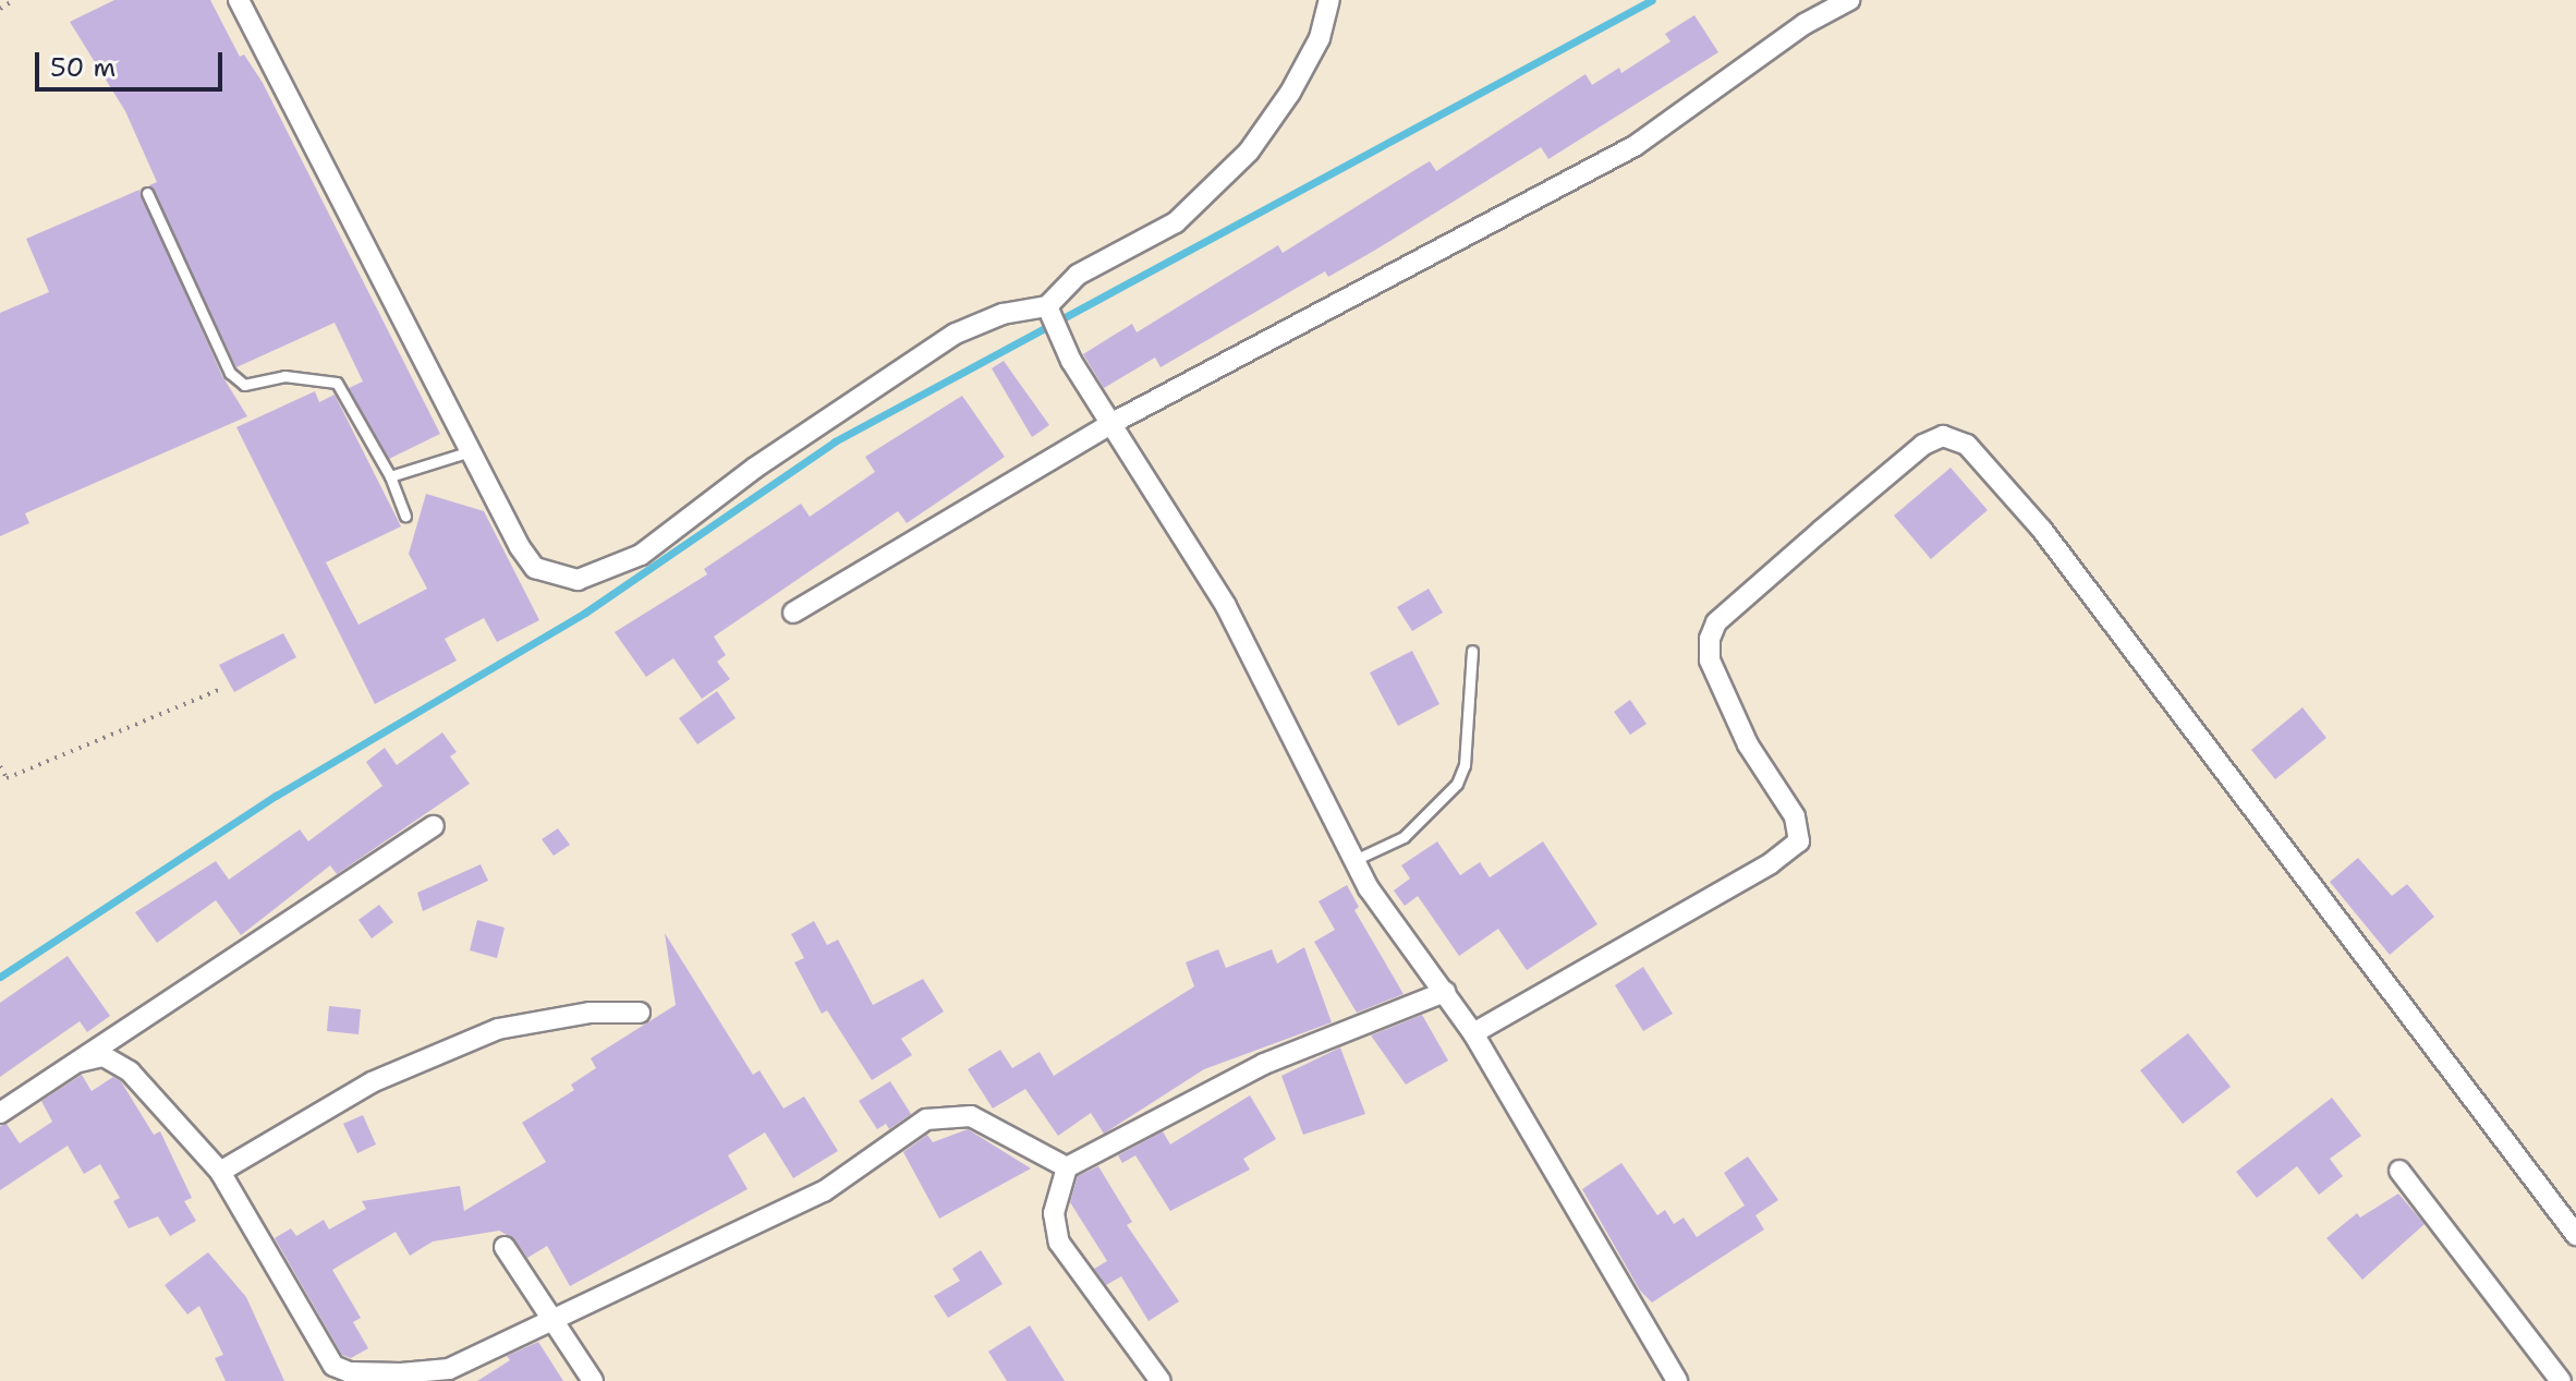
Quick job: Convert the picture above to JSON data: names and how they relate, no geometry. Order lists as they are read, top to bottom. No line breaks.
{"scale_bar":"50 m"}
